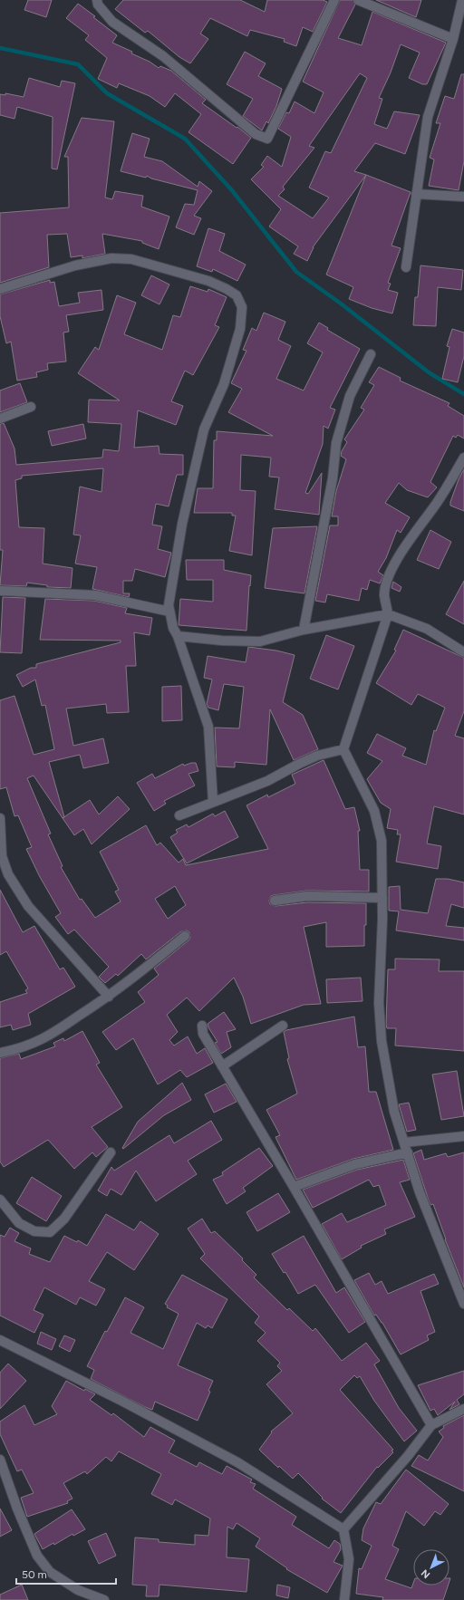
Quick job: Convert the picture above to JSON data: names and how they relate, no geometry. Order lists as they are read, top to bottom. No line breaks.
{"scale_bar":"50 m","north":"bottom left"}
